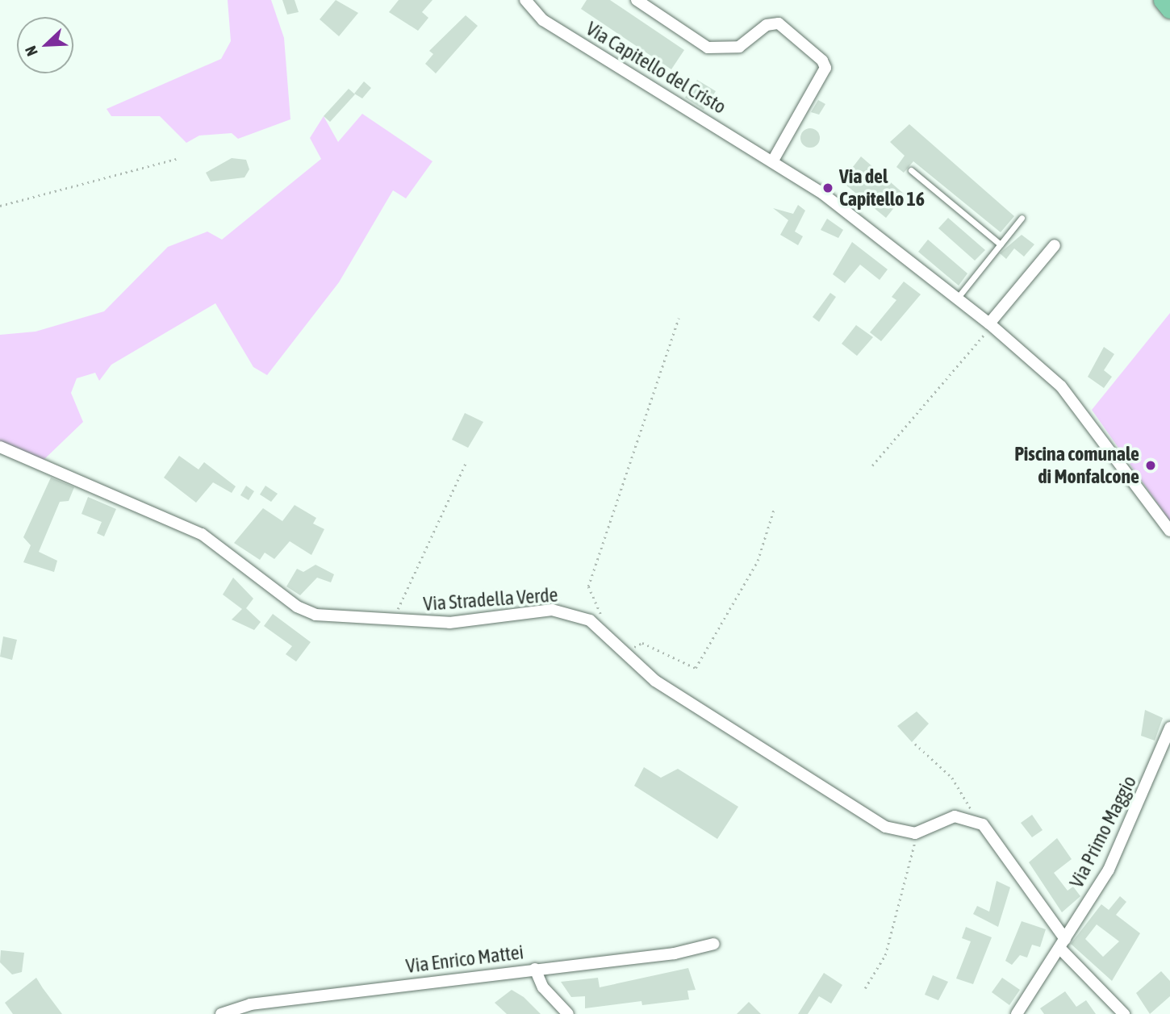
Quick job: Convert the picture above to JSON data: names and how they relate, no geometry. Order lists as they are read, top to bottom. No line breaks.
{"streets":{"street":["Via Capitello del Cristo","Via Stradella Verde","Via Primo Maggio","Via Enrico Mattei"]},"places":["Via del Capitello 16","Piscina comunale di Monfalcone"],"north":"bottom left"}
